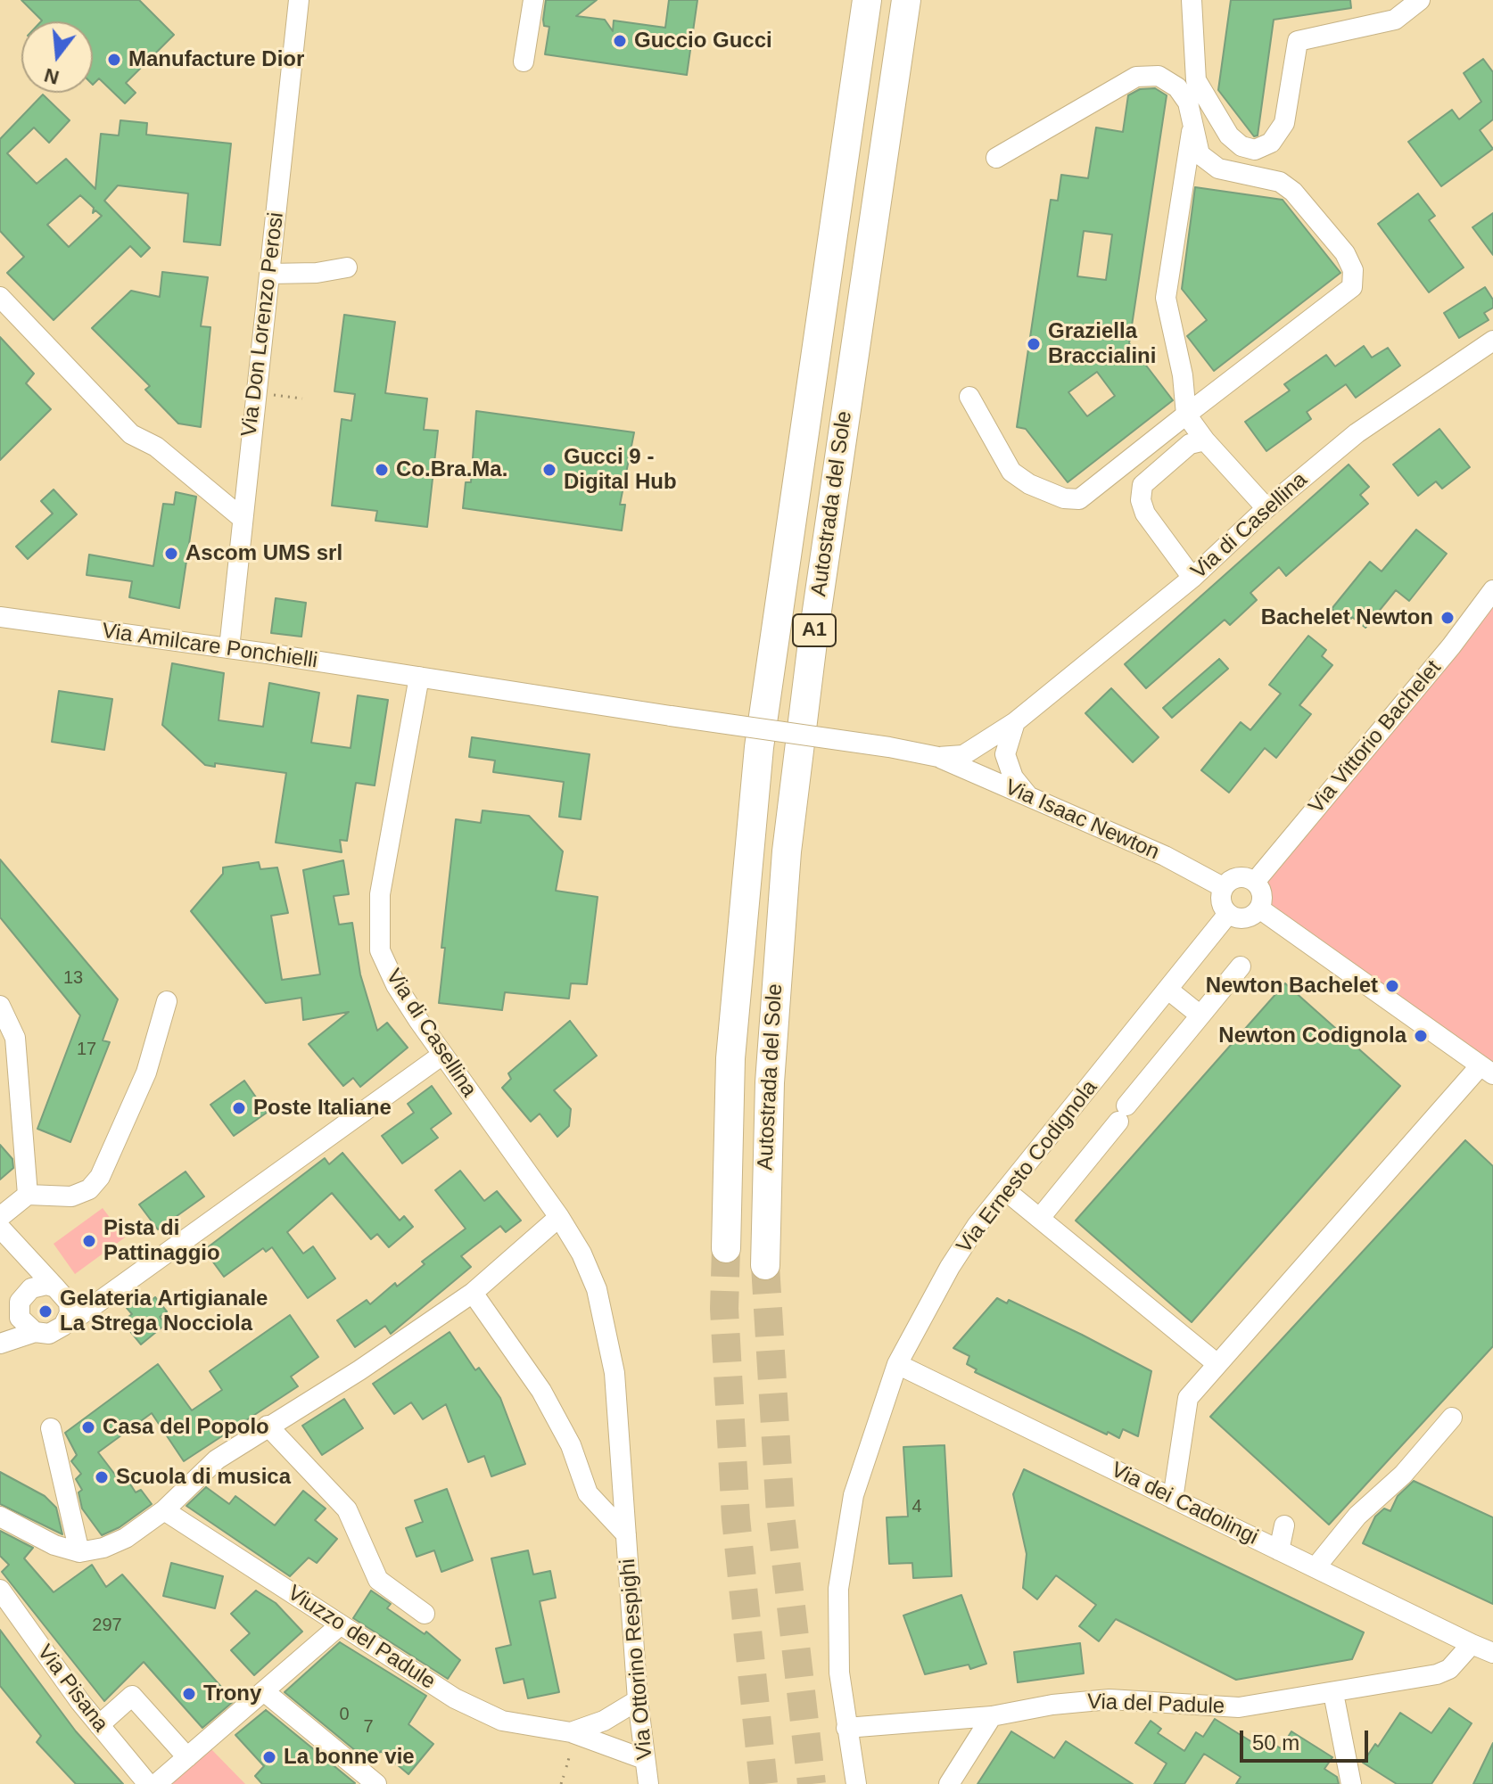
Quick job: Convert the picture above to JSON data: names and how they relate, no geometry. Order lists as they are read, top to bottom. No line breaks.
{"streets":{"highway":["Autostrada del Sole","A1"],"street":["Via Don Lorenzo Perosi","Via di Casellina","Via Amilcare Ponchielli","Via Vittorio Bachelet","Via Isaac Newton","Via Ernesto Codignola","Via dei Cadolingi","Viuzzo del Padule","Via Ottorino Respighi","Via Pisana","Via del Padule"]},"crossings":[["Via Don Lorenzo Perosi","Via Amilcare Ponchielli"],["Via di Casellina","Via Amilcare Ponchielli"],["Via di Casellina","Via Isaac Newton"],["Via di Casellina","Via Ottorino Respighi"],["Via Vittorio Bachelet","Via Isaac Newton"],["Via Vittorio Bachelet","Via Ernesto Codignola"],["Via Isaac Newton","Via Ernesto Codignola"],["Via Ernesto Codignola","Via dei Cadolingi"],["Via Ernesto Codignola","Via del Padule"],["Via dei Cadolingi","Via del Padule"],["Viuzzo del Padule","Via Ottorino Respighi"]],"places":["Guccio Gucci","Manufacture Dior","Graziella Braccialini","Co.Bra.Ma.","Gucci 9 - Digital Hub","Ascom UMS srl","Bachelet Newton","Newton Bachelet","Newton Codignola","Poste Italiane","Pista di Pattinaggio","Gelateria Artigianale La Strega Nocciola","Casa del Popolo","Scuola di musica","Trony","La bonne vie"],"house_numbers":["13","17","4","297","0","7"],"scale_bar":"50 m","north":"bottom"}
